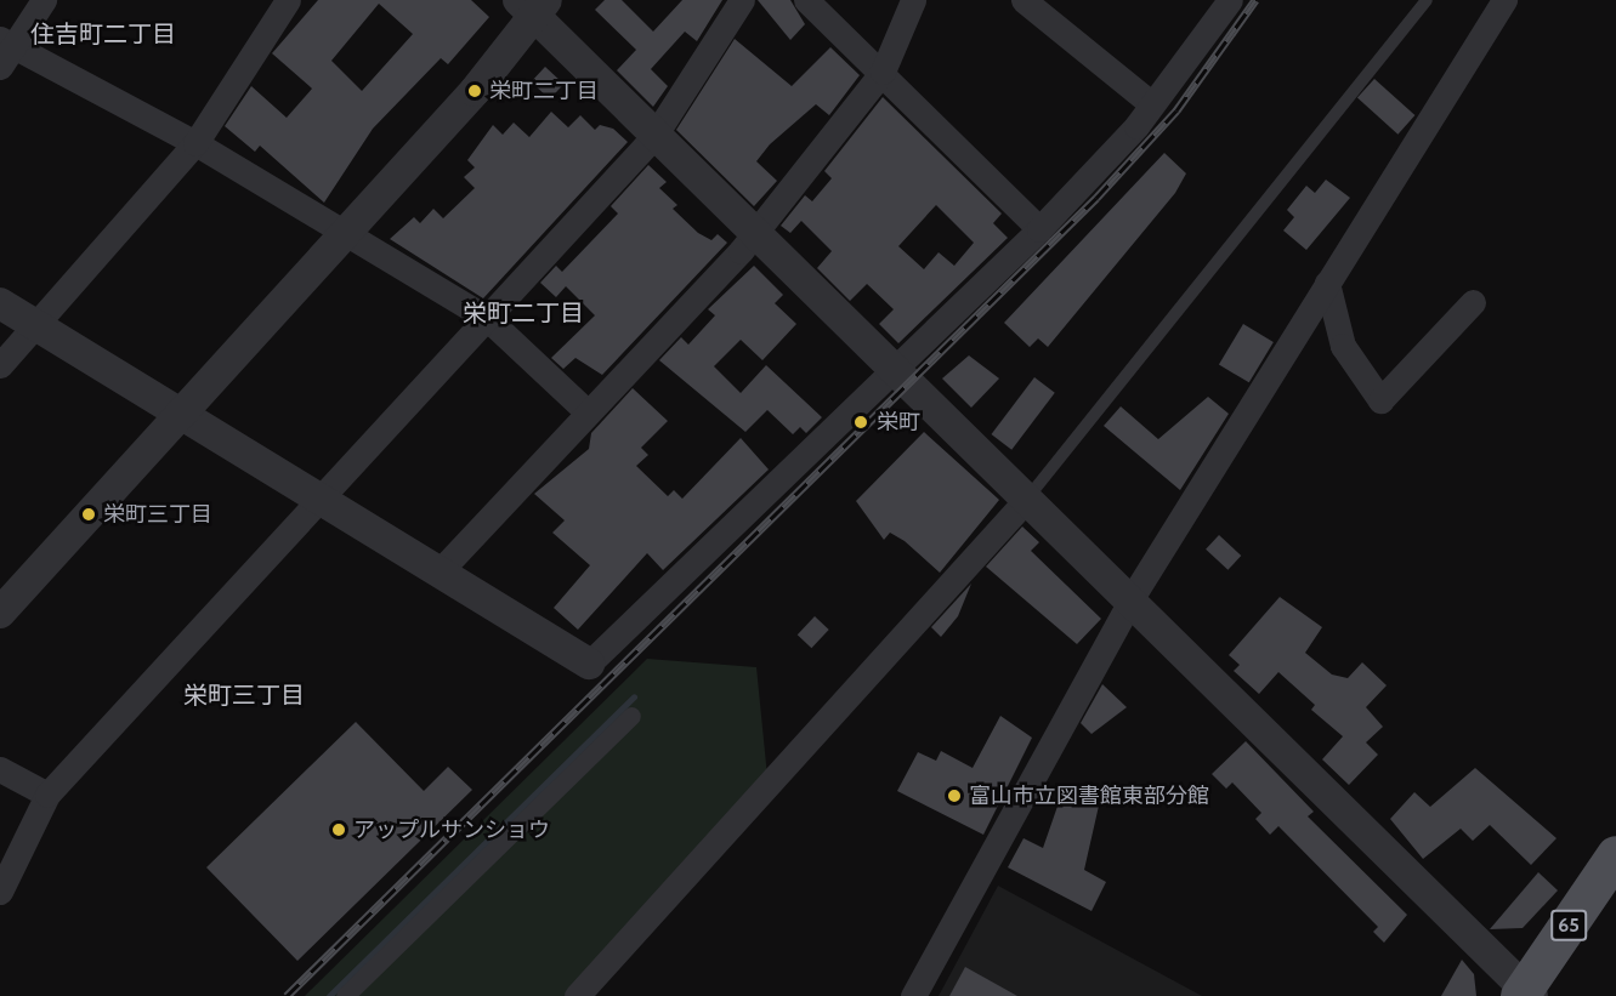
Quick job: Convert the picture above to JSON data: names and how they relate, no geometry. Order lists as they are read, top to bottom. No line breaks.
{"streets":{"main road":["65"]},"districts":["住吉町二丁目","栄町二丁目","栄町三丁目"],"places":["栄町二丁目","栄町","栄町三丁目","富山市立図書館東部分館","アップルサンショウ"]}
